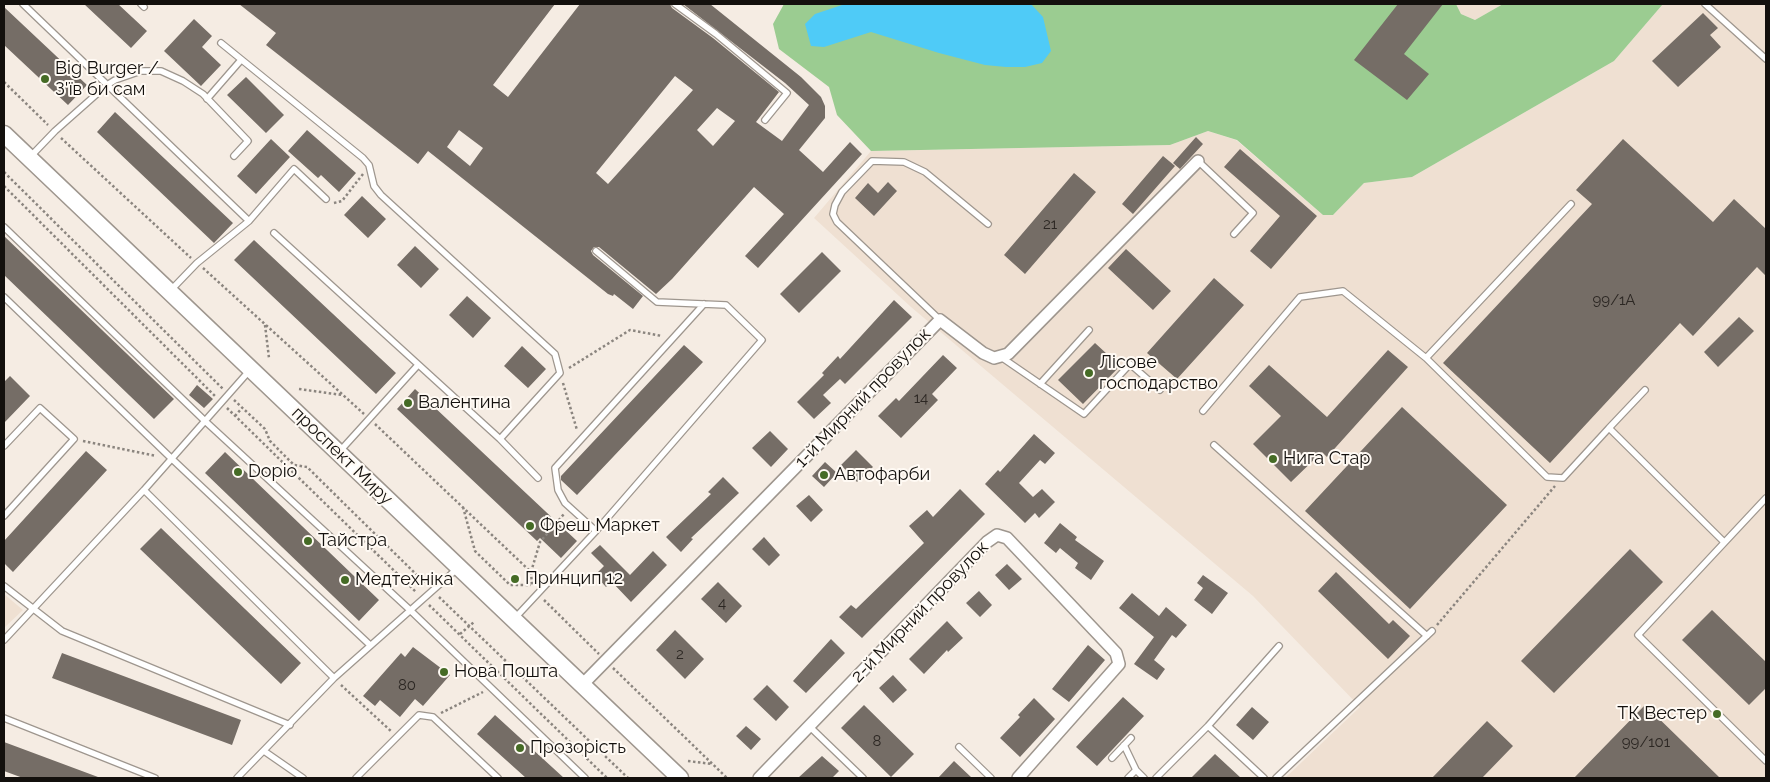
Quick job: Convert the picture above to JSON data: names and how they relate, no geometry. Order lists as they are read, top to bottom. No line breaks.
{"streets":{"main road":["проспект Миру"],"street":["1-й Мирний провулок","2-й Мирний провулок"]},"crossings":[["1-й Мирний провулок","проспект Миру"]],"places":["Big Burger / З'їв би сам","Лісове господарство","Валентина","Нига Стар","Dopio","Автофарби","Фреш Маркет","Тайстра","Принцип 12","Медтехніка","Нова Пошта","ТК Вестер","Прозорість"],"house_numbers":["21","99/1А","14","4","2","80","8","99/101"]}
